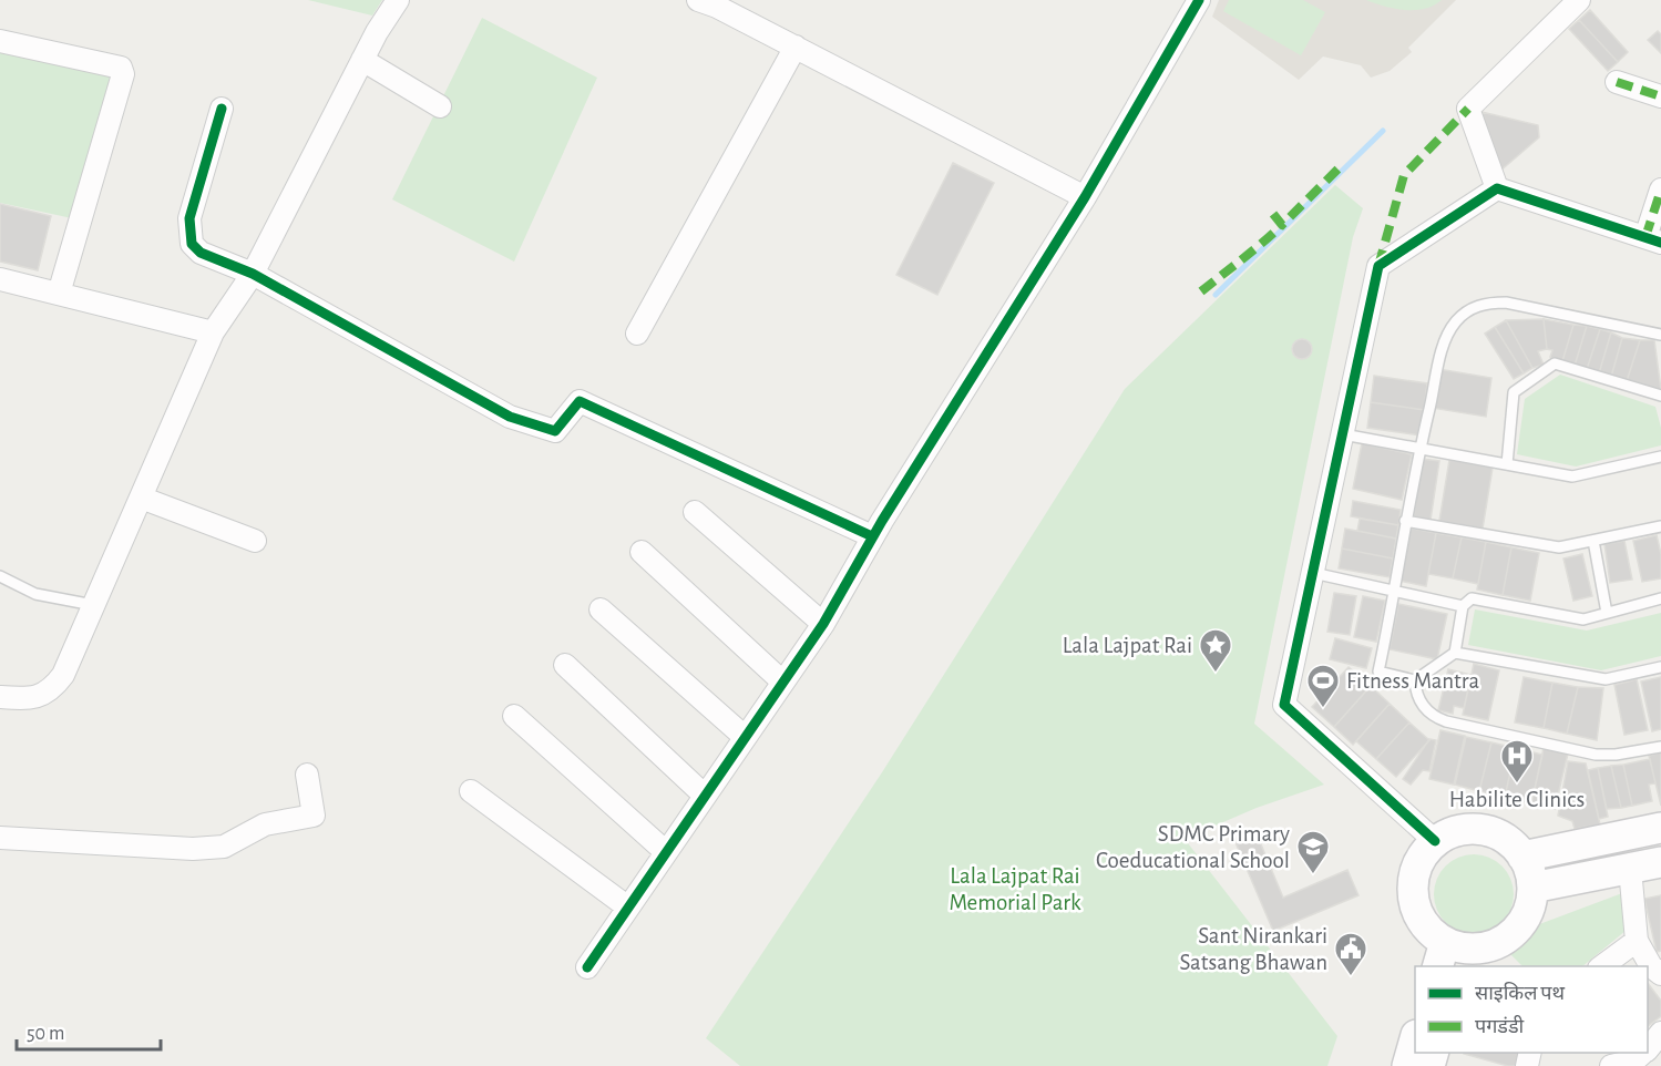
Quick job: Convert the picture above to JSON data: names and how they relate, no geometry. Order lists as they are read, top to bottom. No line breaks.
{"parks":["Lala Lajpat Rai Memorial Park"],"places":{"place":["Lala Lajpat Rai"],"sports":["Fitness Mantra"],"hospital":["Habilite Clinics"],"school or university":["SDMC Primary Coeducational School"],"public building":["Sant Nirankari Satsang Bhawan"]},"legend":["साइकिल पथ","पगडंडी"],"scale_bar":"50 m"}
